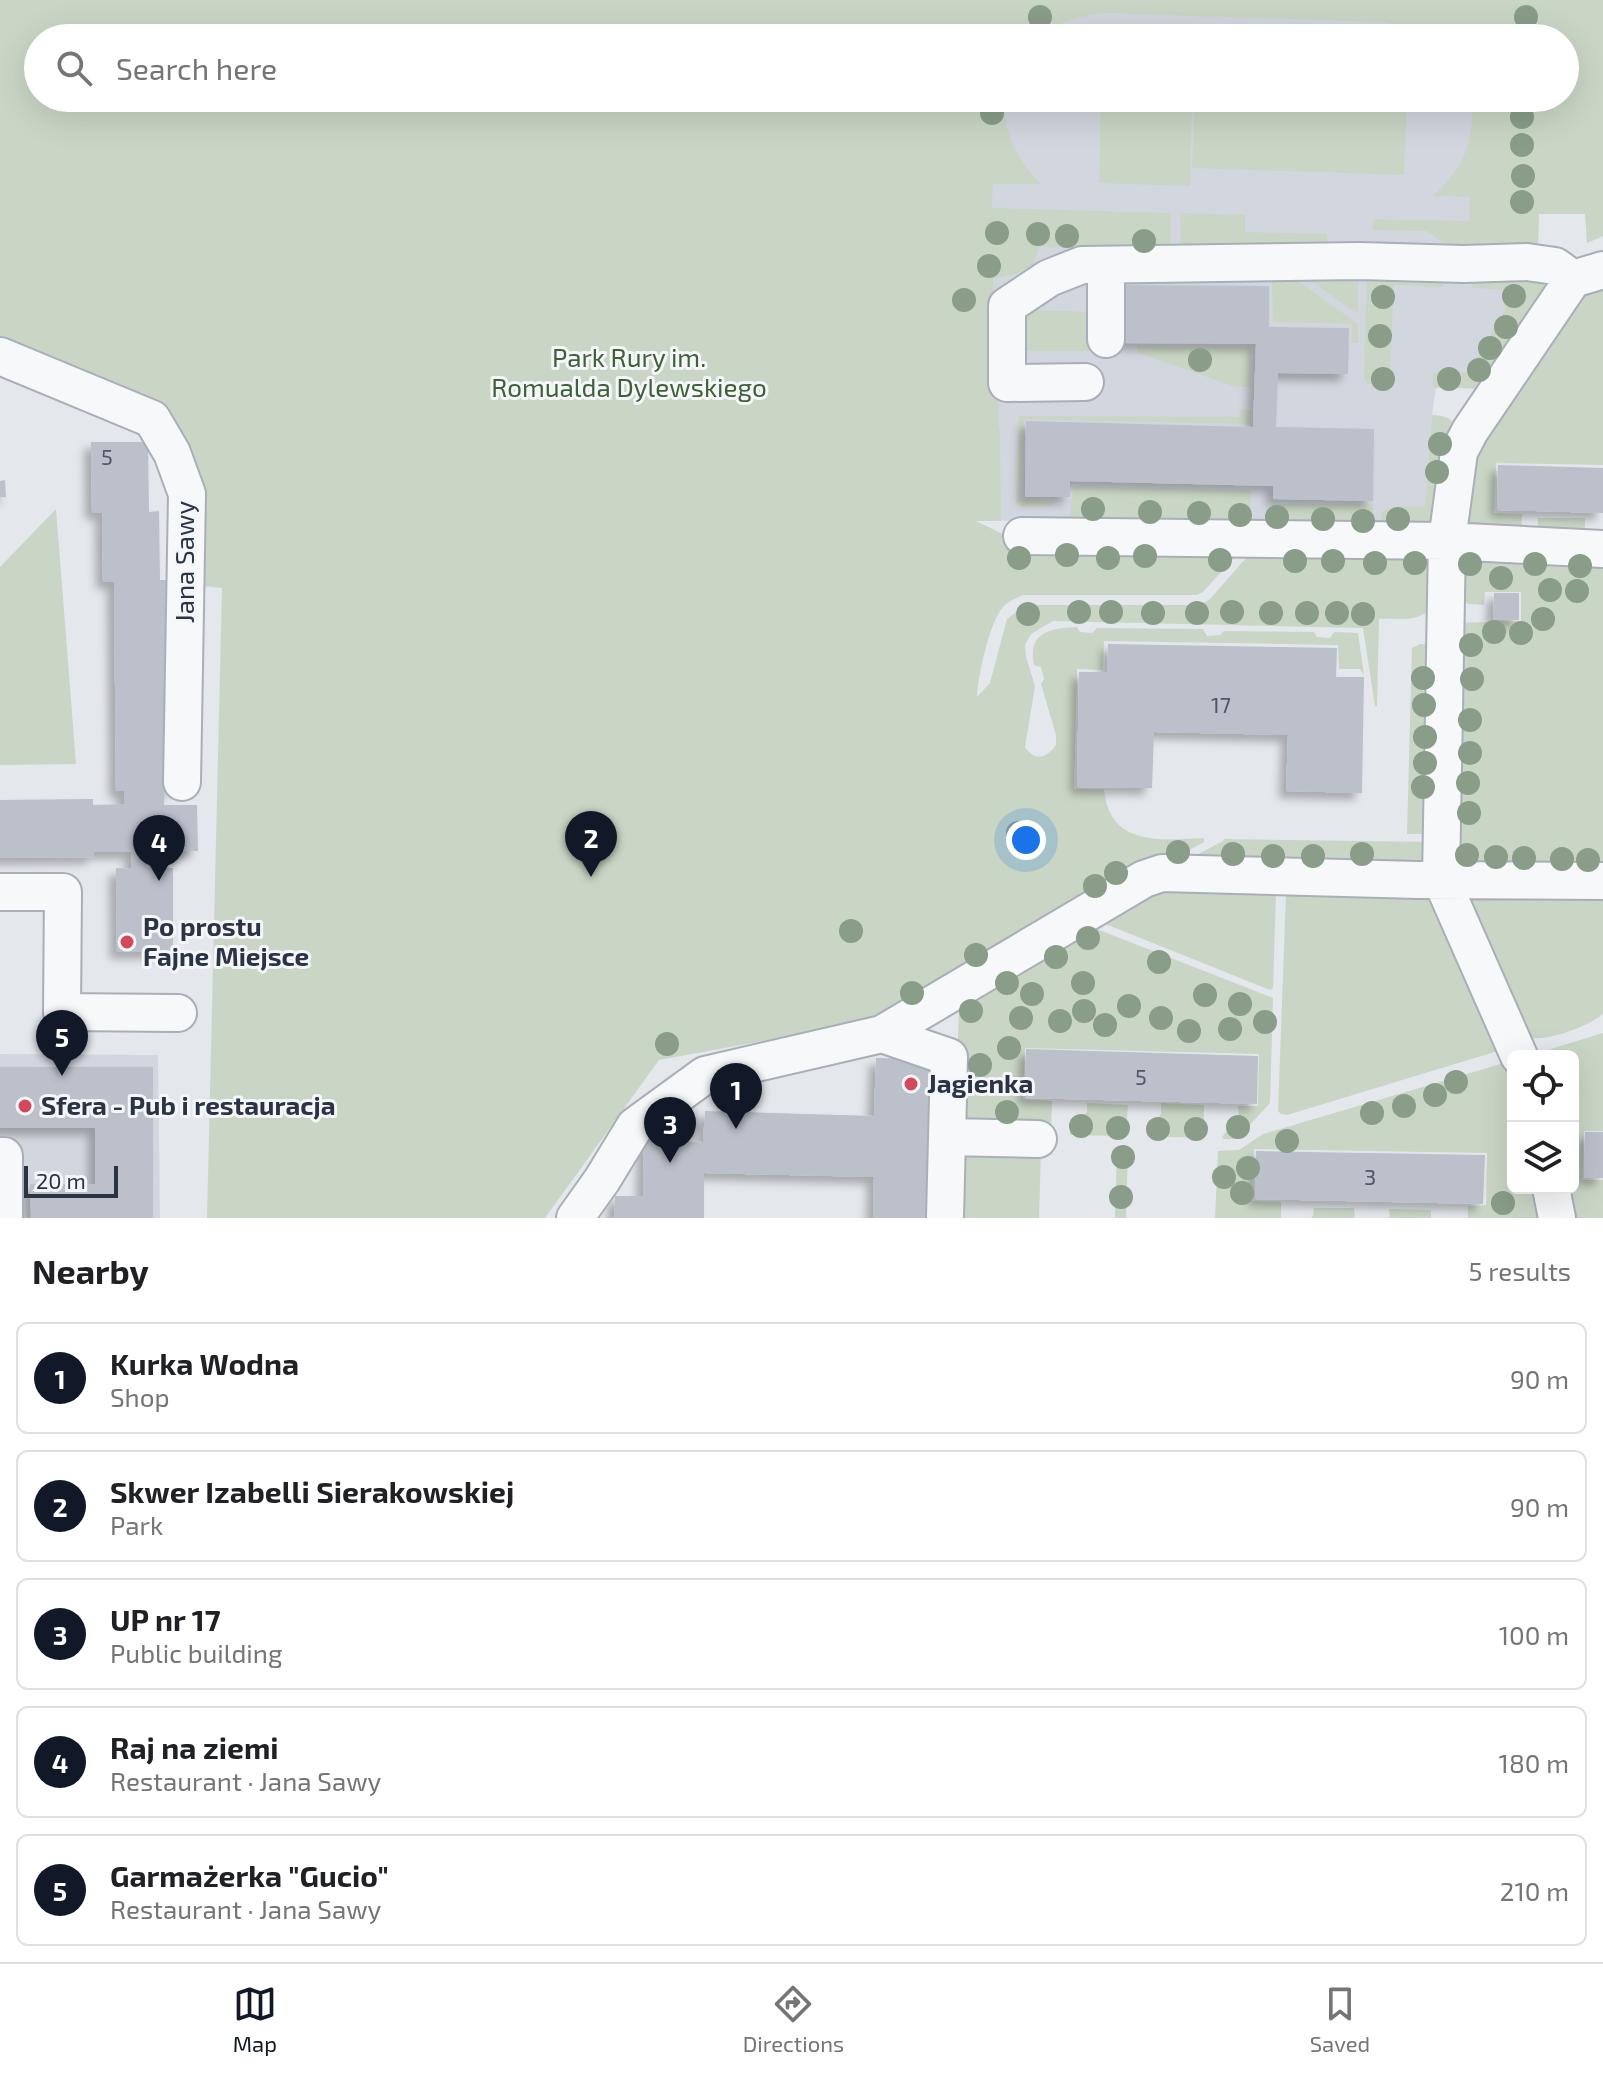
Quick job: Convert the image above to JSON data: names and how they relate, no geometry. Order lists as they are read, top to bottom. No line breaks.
{"streets":{"street":["Jana Sawy"]},"parks":["Park Rury im. Romualda Dylewskiego"],"places":["Po prostu Fajne Miejsce","Jagienka","Sfera - Pub i restauracja"],"house_numbers":["5","17","5","3"],"scale_bar":"20 m","page":{"search":"Search here","pins":["2","4","5","1","3"],"scale":"20 m","heading":["Nearby","5 results"],"list":[{"mark":"1","name":"Kurka Wodna","note":"Shop","value":"90 m"},{"mark":"2","name":"Skwer Izabelli Sierakowskiej","note":"Park","value":"90 m"},{"mark":"3","name":"UP nr 17","note":"Public building","value":"100 m"},{"mark":"4","name":"Raj na ziemi","note":"Restaurant · Jana Sawy","value":"180 m"},{"mark":"5","name":"Garmażerka \"Gucio\"","note":"Restaurant · Jana Sawy","value":"210 m"}],"nav":["Map","Directions","Saved"]}}
